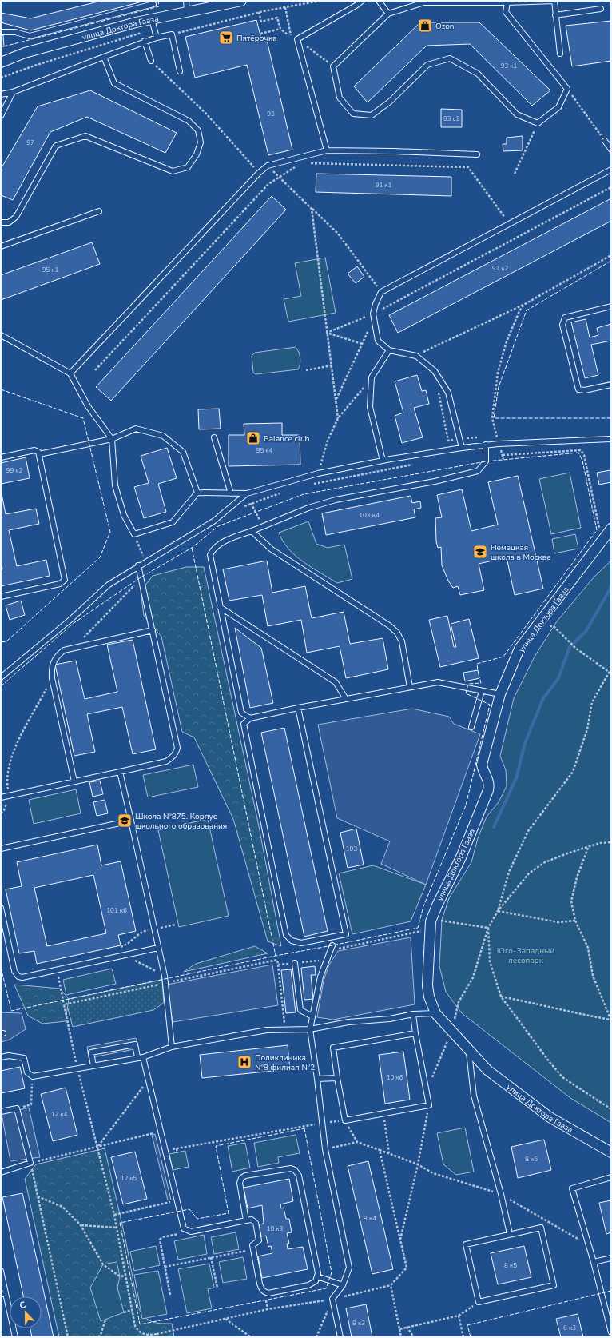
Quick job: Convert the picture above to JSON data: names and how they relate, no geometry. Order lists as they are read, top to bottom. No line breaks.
{"streets":{"street":["улица Доктора Гааза"]},"parks":["Юго-Западный лесопарк"],"places":{"shop":["Ozon","Balance club"],"supermarket":["Пятёрочка"],"school or university":["Немецкая школа в Москве","Школа №875. Корпус школьного образования"],"hospital":["Поликлиника №8 филиал №2"]},"house_numbers":["93 к1","93","93 с1","97","91 к1","91 к2","95 к1","95 к4","99 к2","103 к4","103","101 к6","10 к6","12 к4","8 к6","12 к5","8 к4","10 к3","8 к5","8 к3","6 к3"],"north":"top"}
